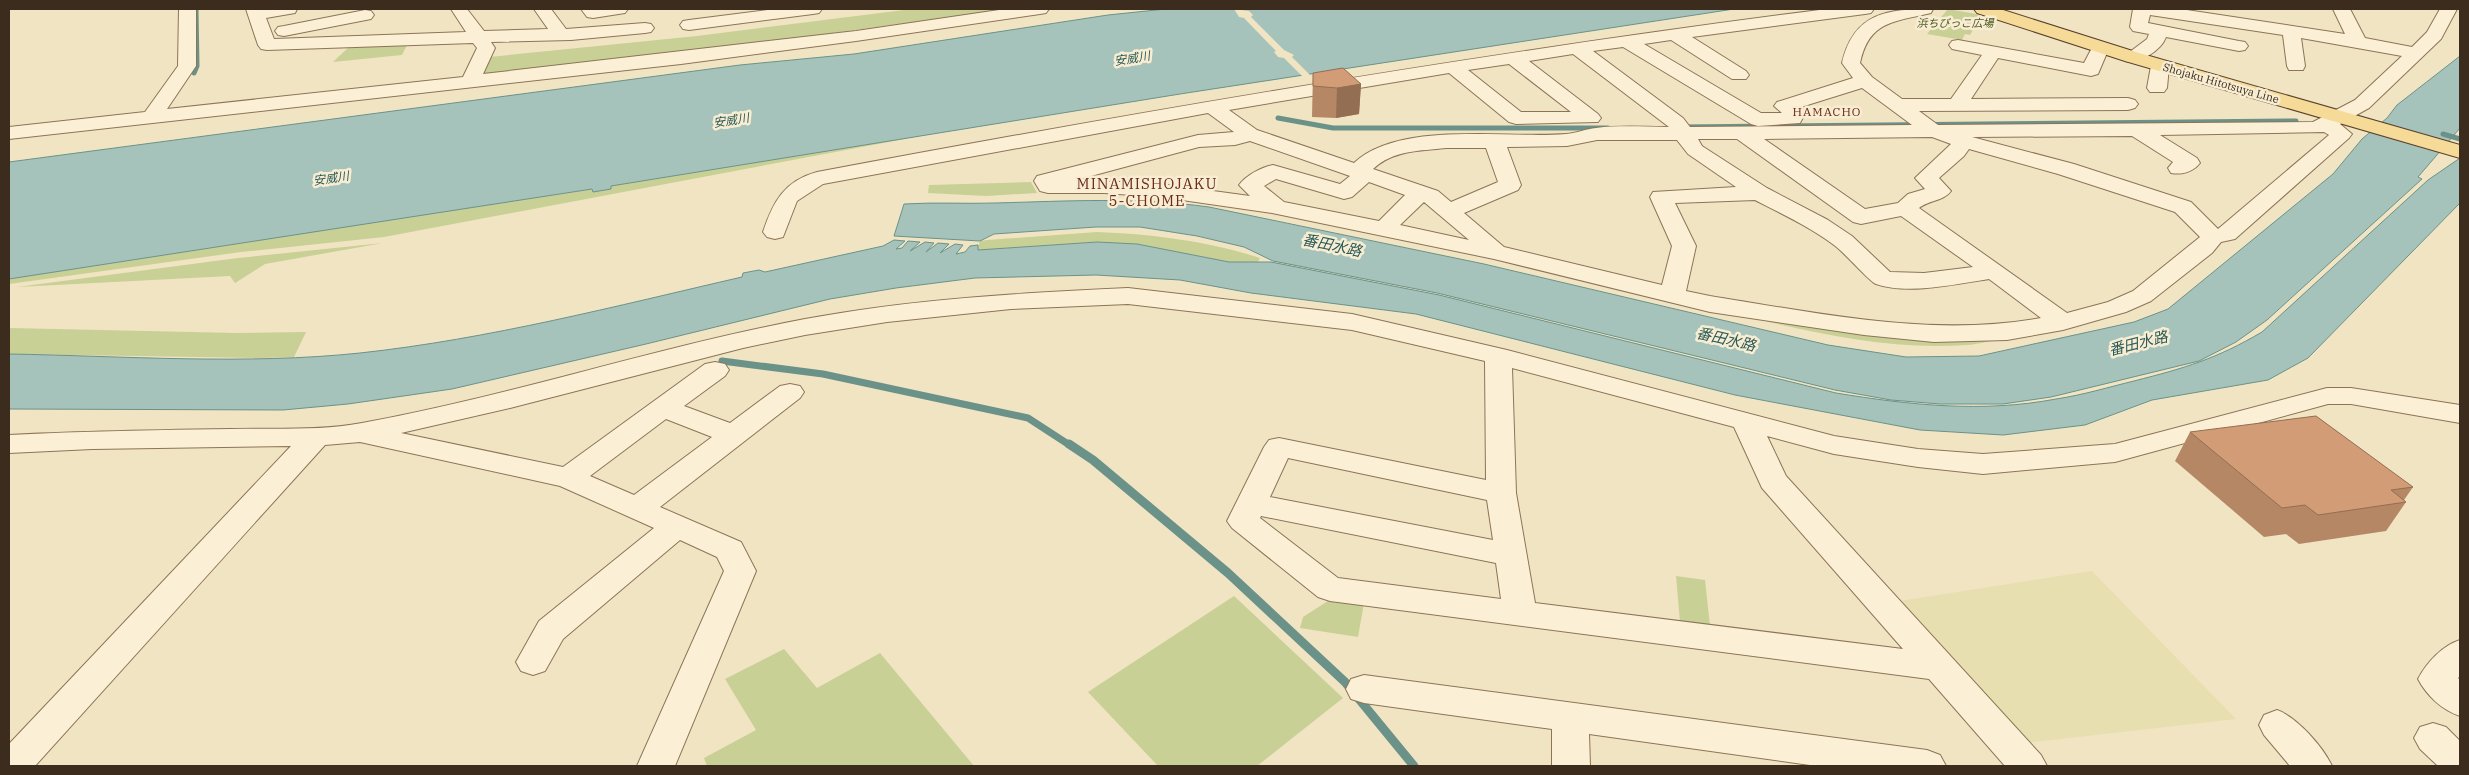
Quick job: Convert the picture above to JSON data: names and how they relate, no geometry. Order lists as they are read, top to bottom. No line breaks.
{"streets":{"main road":["Shojaku Hitotsuya Line"]},"districts":["HAMACHO","MINAMISHOJAKU 5-CHOME"],"water":["安威川","番田水路"],"parks":["浜ちびっこ広場"]}
